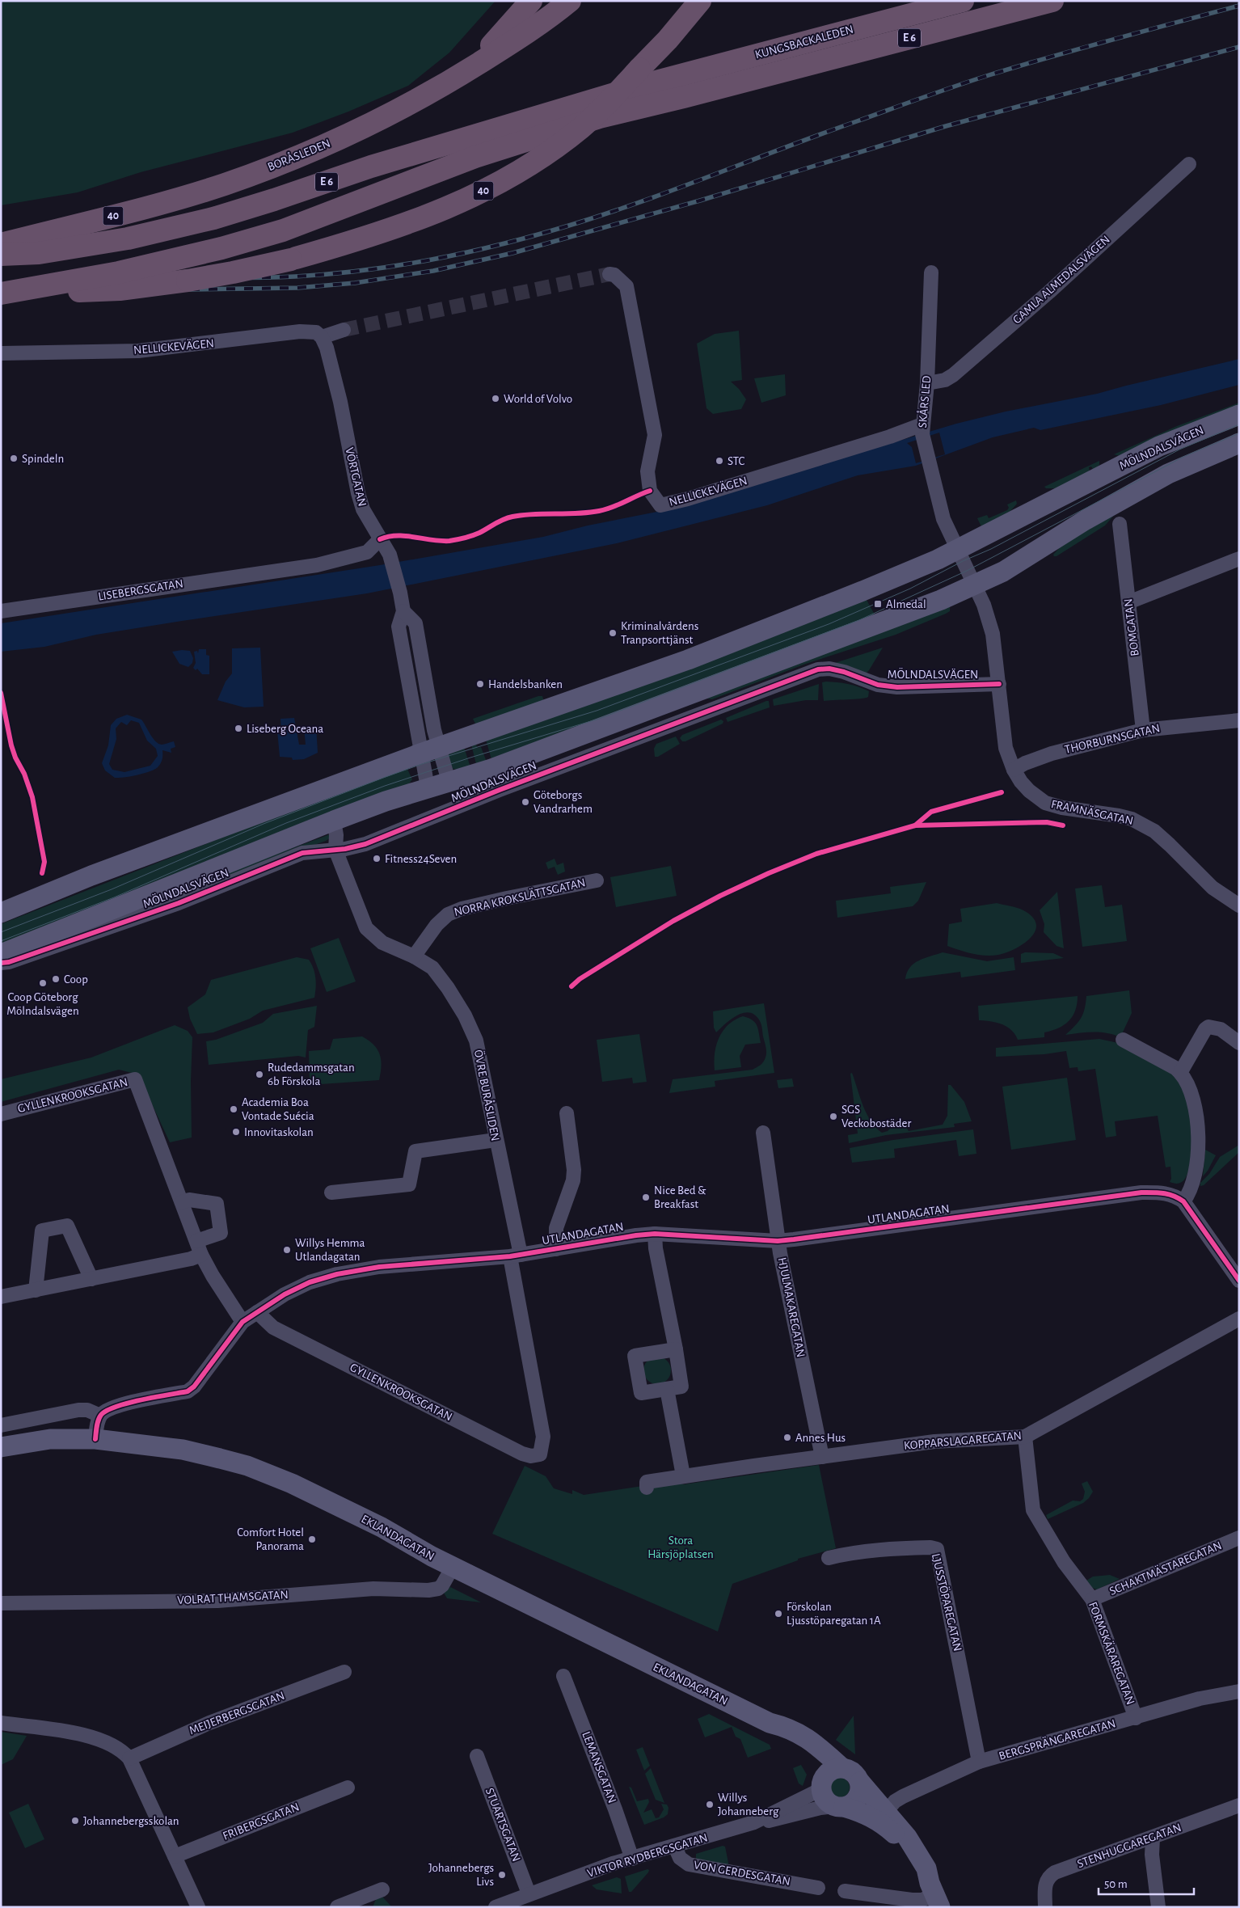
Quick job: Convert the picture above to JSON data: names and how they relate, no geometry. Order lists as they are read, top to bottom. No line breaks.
{"streets":{"highway":["E 6","KUNGSBACKALEDEN","BORÅSLEDEN","40"],"main road":["MÖLNDALSVÄGEN","EKLANDAGATAN"],"street":["GAMLA ALMEDALSVÄGEN","NELLICKEVÄGEN","SKÅRS LED","VÖRTGATAN","LISEBERGSGATAN","BOMGATAN","THORBURNSGATAN","FRAMNÄSGATAN","NORRA KROKSLÄTTSGATAN","GYLLENKROOKSGATAN","ÖVRE BURÅSLIDEN","UTLANDAGATAN","HJULMAKAREGATAN","KOPPARSLAGAREGATAN","SCHAKTMÄSTAREGATAN","VOLRAT THAMSGATAN","LJUSSTÖPAREGATAN","FORMSKÄRAREGATAN","MEIJERBERGSGATAN","BERGSPRÄNGAREGATAN","LEMANSGATAN","FRIBERGSGATAN","STUARTSGATAN","STENHUGGAREGATAN","VIKTOR RYDBERGSGATAN","VON GERDESGATAN"]},"crossings":[["E 6","KUNGSBACKALEDEN"],["E 6","40"],["KUNGSBACKALEDEN","40"],["GAMLA ALMEDALSVÄGEN","SKÅRS LED"],["NELLICKEVÄGEN","SKÅRS LED"],["NELLICKEVÄGEN","VÖRTGATAN"],["SKÅRS LED","MÖLNDALSVÄGEN"],["SKÅRS LED","FRAMNÄSGATAN"],["MÖLNDALSVÄGEN","VÖRTGATAN"],["MÖLNDALSVÄGEN","FRAMNÄSGATAN"],["MÖLNDALSVÄGEN","ÖVRE BURÅSLIDEN"],["VÖRTGATAN","LISEBERGSGATAN"],["BOMGATAN","THORBURNSGATAN"],["THORBURNSGATAN","FRAMNÄSGATAN"],["NORRA KROKSLÄTTSGATAN","ÖVRE BURÅSLIDEN"],["GYLLENKROOKSGATAN","ÖVRE BURÅSLIDEN"],["GYLLENKROOKSGATAN","UTLANDAGATAN"],["ÖVRE BURÅSLIDEN","UTLANDAGATAN"],["UTLANDAGATAN","HJULMAKAREGATAN"],["HJULMAKAREGATAN","KOPPARSLAGAREGATAN"],["KOPPARSLAGAREGATAN","FORMSKÄRAREGATAN"],["EKLANDAGATAN","VOLRAT THAMSGATAN"],["EKLANDAGATAN","BERGSPRÄNGAREGATAN"],["EKLANDAGATAN","VIKTOR RYDBERGSGATAN"],["SCHAKTMÄSTAREGATAN","FORMSKÄRAREGATAN"],["LJUSSTÖPAREGATAN","BERGSPRÄNGAREGATAN"],["FORMSKÄRAREGATAN","BERGSPRÄNGAREGATAN"],["LEMANSGATAN","VIKTOR RYDBERGSGATAN"],["STUARTSGATAN","VIKTOR RYDBERGSGATAN"],["VIKTOR RYDBERGSGATAN","VON GERDESGATAN"]],"parks":["Stora Härsjöplatsen"],"places":{"other":["World of Volvo","Spindeln","STC","Kriminalvårdens Tranpsorttjänst","Handelsbanken","Liseberg Oceana","Göteborgs Vandrarhem","Fitness24Seven","Coop","Coop Göteborg Mölndalsvägen","Rudedammsgatan 6b Förskola","Academia Boa Vontade Suécia","SGS Veckobostäder","Innovitaskolan","Nice Bed & Breakfast","Willys Hemma Utlandagatan","Annes Hus","Comfort Hotel Panorama","Förskolan Ljusstöparegatan 1A","Willys Johanneberg","Johannebergsskolan","Johannebergs Livs"],"transit":["Almedal"]},"scale_bar":"50 m"}
